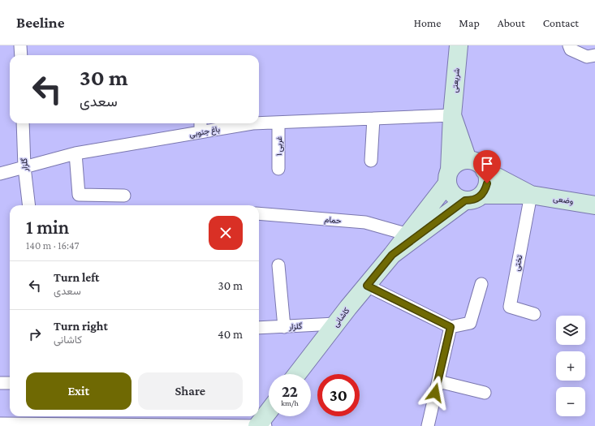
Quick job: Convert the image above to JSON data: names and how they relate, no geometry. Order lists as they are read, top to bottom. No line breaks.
{"streets":{"street":["شریعتی","باغ جنوبی","۱ غربی","گلزار","وضعی","حمام","تختی","کاشانی"]},"crossings":[["شریعتی","باغ جنوبی"],["باغ جنوبی","۱ غربی"],["باغ جنوبی","گلزار"],["گلزار","کاشانی"],["وضعی","تختی"]],"page":{"header":"Beeline","nav":["Home","Map","About","Contact"],"turn":["30 m","سعدی"],"heading":["1 min","140 m · 16:47"],"list":[{"name":"Turn left","note":"سعدی","value":"30 m"},{"name":"Turn right","note":"کاشانی","value":"40 m"}],"map_buttons":["+","−"],"buttons":["Exit","Share"],"speed":"22 km/h","limit":"30"}}
